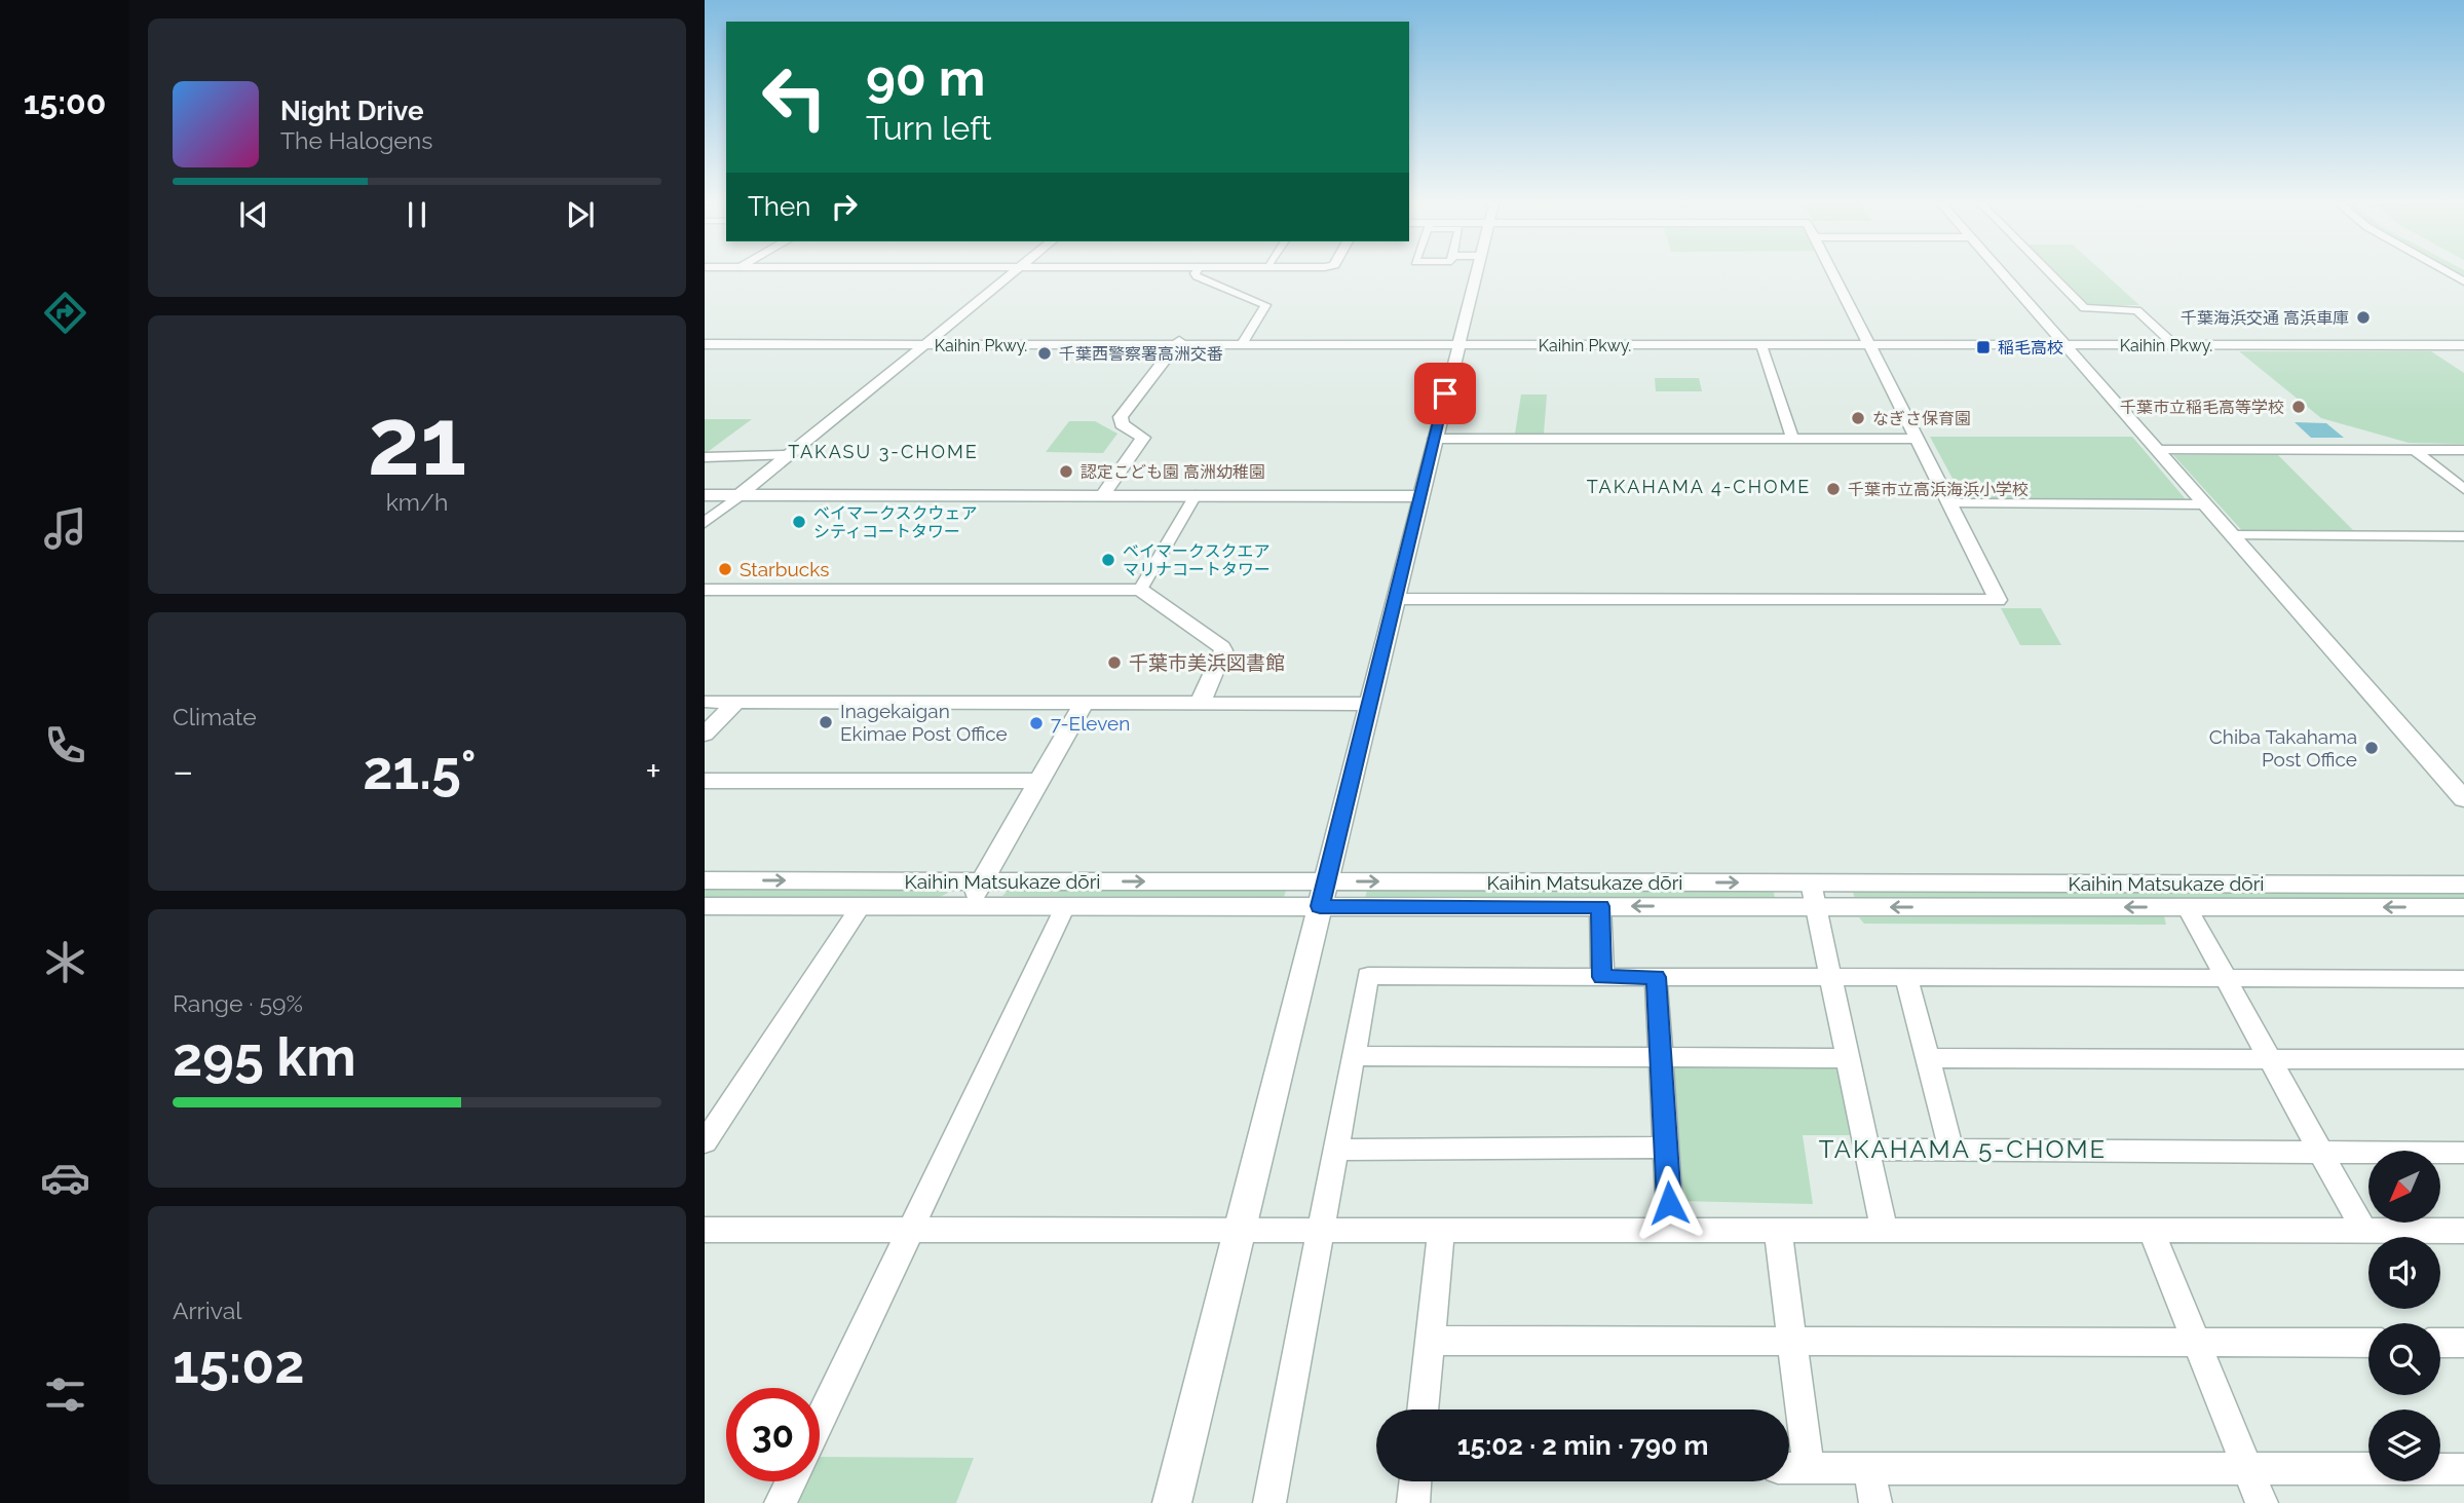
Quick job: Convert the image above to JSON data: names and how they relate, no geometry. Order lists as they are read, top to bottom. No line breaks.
{"streets":{"street":["Kaihin Pkwy.","Kaihin Matsukaze dōri"]},"districts":["TAKASU 3-CHOME","TAKAHAMA 4-CHOME","TAKAHAMA 5-CHOME"],"places":{"other":["千葉海浜交通 高浜車庫","千葉西警察署高洲交番","千葉市立稲毛高等学校","なぎさ保育園","認定こども園 高洲幼稚園","千葉市立高浜海浜小学校","ベイマークスクウェア シティコートタワー","ベイマークスクエア マリナコートタワー","Starbucks","千葉市美浜図書館","Inagekaigan Ekimae Post Office","7-Eleven","Chiba Takahama Post Office"],"transit":["稲毛高校"]},"north":"bottom left","page":{"tabs":"15:00","turn":["90 m","Turn left"],"song":["Night Drive","The Halogens"],"then":"Then","tile":[["21","km/h"],"Climate",["Range · 59%","295 km"],["Arrival","15:02"]],"heat":["−","21.5°","+"],"limit":"30","trip":"15:02 · 2 min · 790 m"}}
